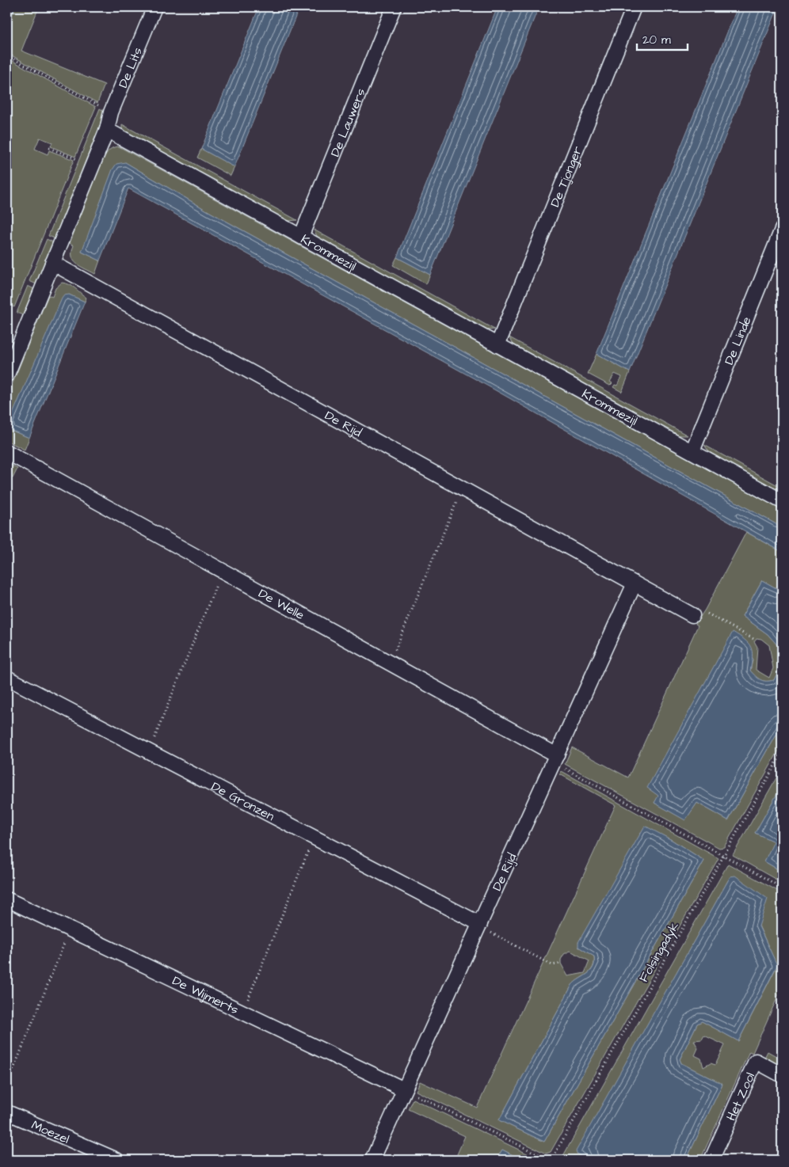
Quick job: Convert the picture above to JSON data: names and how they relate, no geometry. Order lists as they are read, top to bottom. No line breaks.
{"streets":{"street":["De Lits","De Lauwers","De Tjonger","Krommezijl","De Linde","De Rijd","De Welle","De Gronzen","De Wijmerts","Het Zool","Moezel"],"path":["Folsingadyk"]},"crossings":[["De Lits","Krommezijl"],["De Lauwers","Krommezijl"],["De Tjonger","Krommezijl"],["Krommezijl","De Linde"],["De Rijd","De Welle"],["De Rijd","De Gronzen"],["De Rijd","De Wijmerts"]],"scale_bar":"20 m"}
